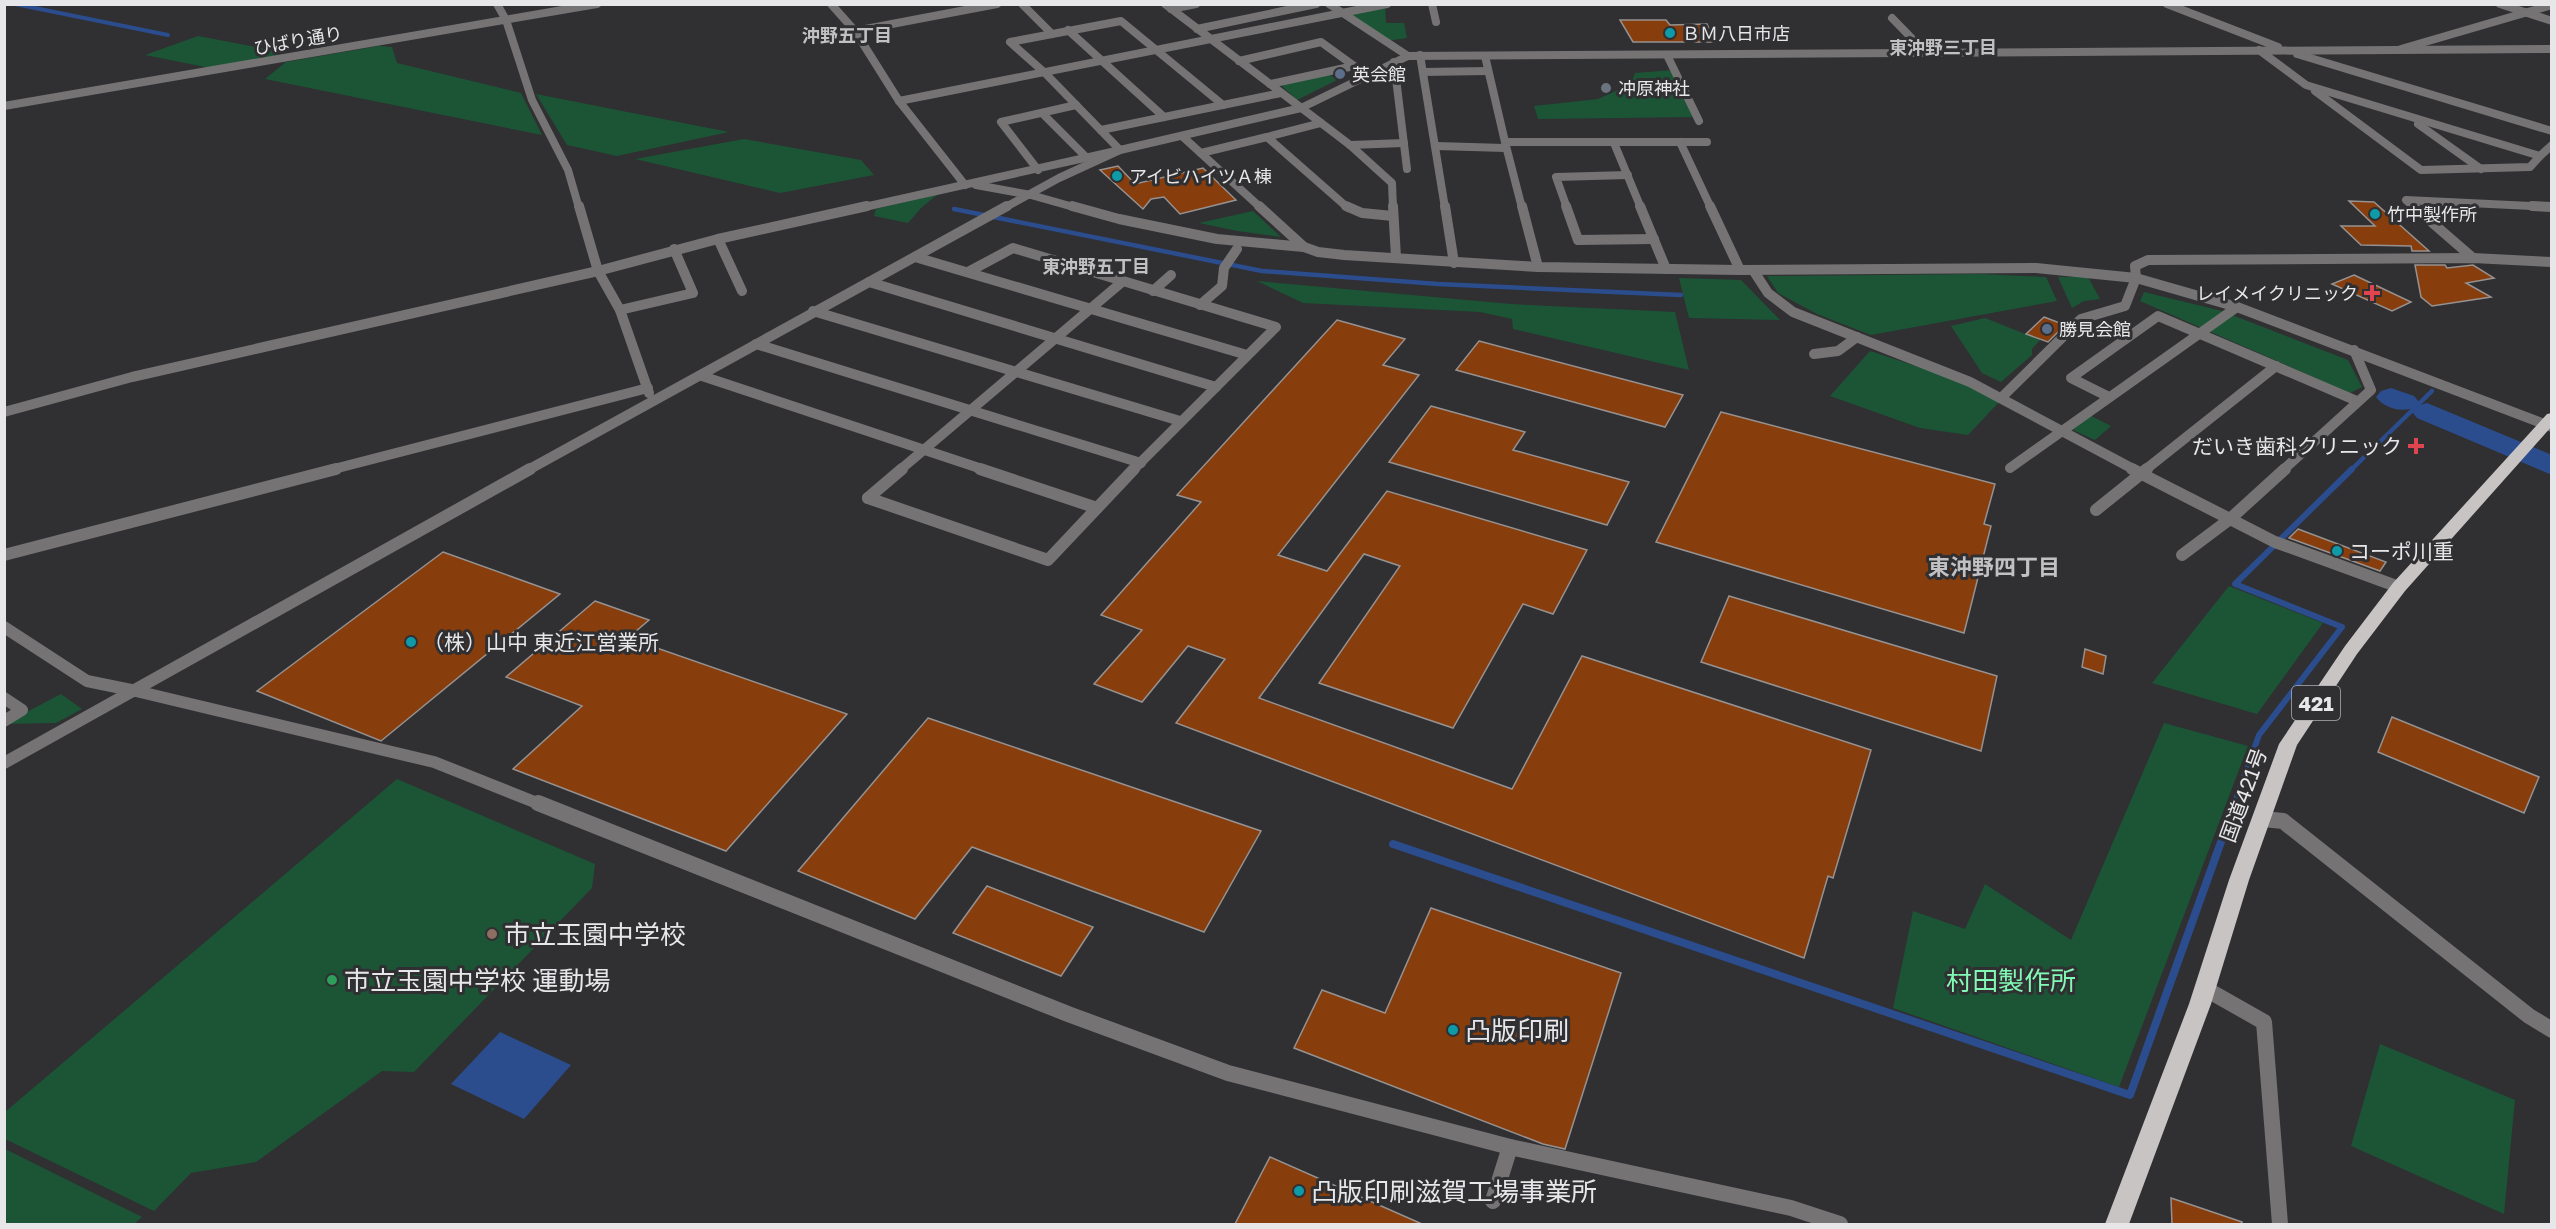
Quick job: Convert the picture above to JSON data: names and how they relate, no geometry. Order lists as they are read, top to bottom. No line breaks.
{"streets":{"highway":["421","国道421号"],"street":["ひばり通り"]},"districts":["沖野五丁目","東沖野三丁目","東沖野五丁目","東沖野四丁目"],"parks":["村田製作所"],"places":{"other":["ＢＭ八日市店","英会館","冲原神社","アイビハイツＡ棟","竹中製作所","勝見会館","コーポ川重","（株）山中 東近江営業所","市立玉園中学校","市立玉園中学校 運動場","凸版印刷","凸版印刷滋賀工場事業所"],"health":["レイメイクリニック","だいき歯科クリニック"]}}
